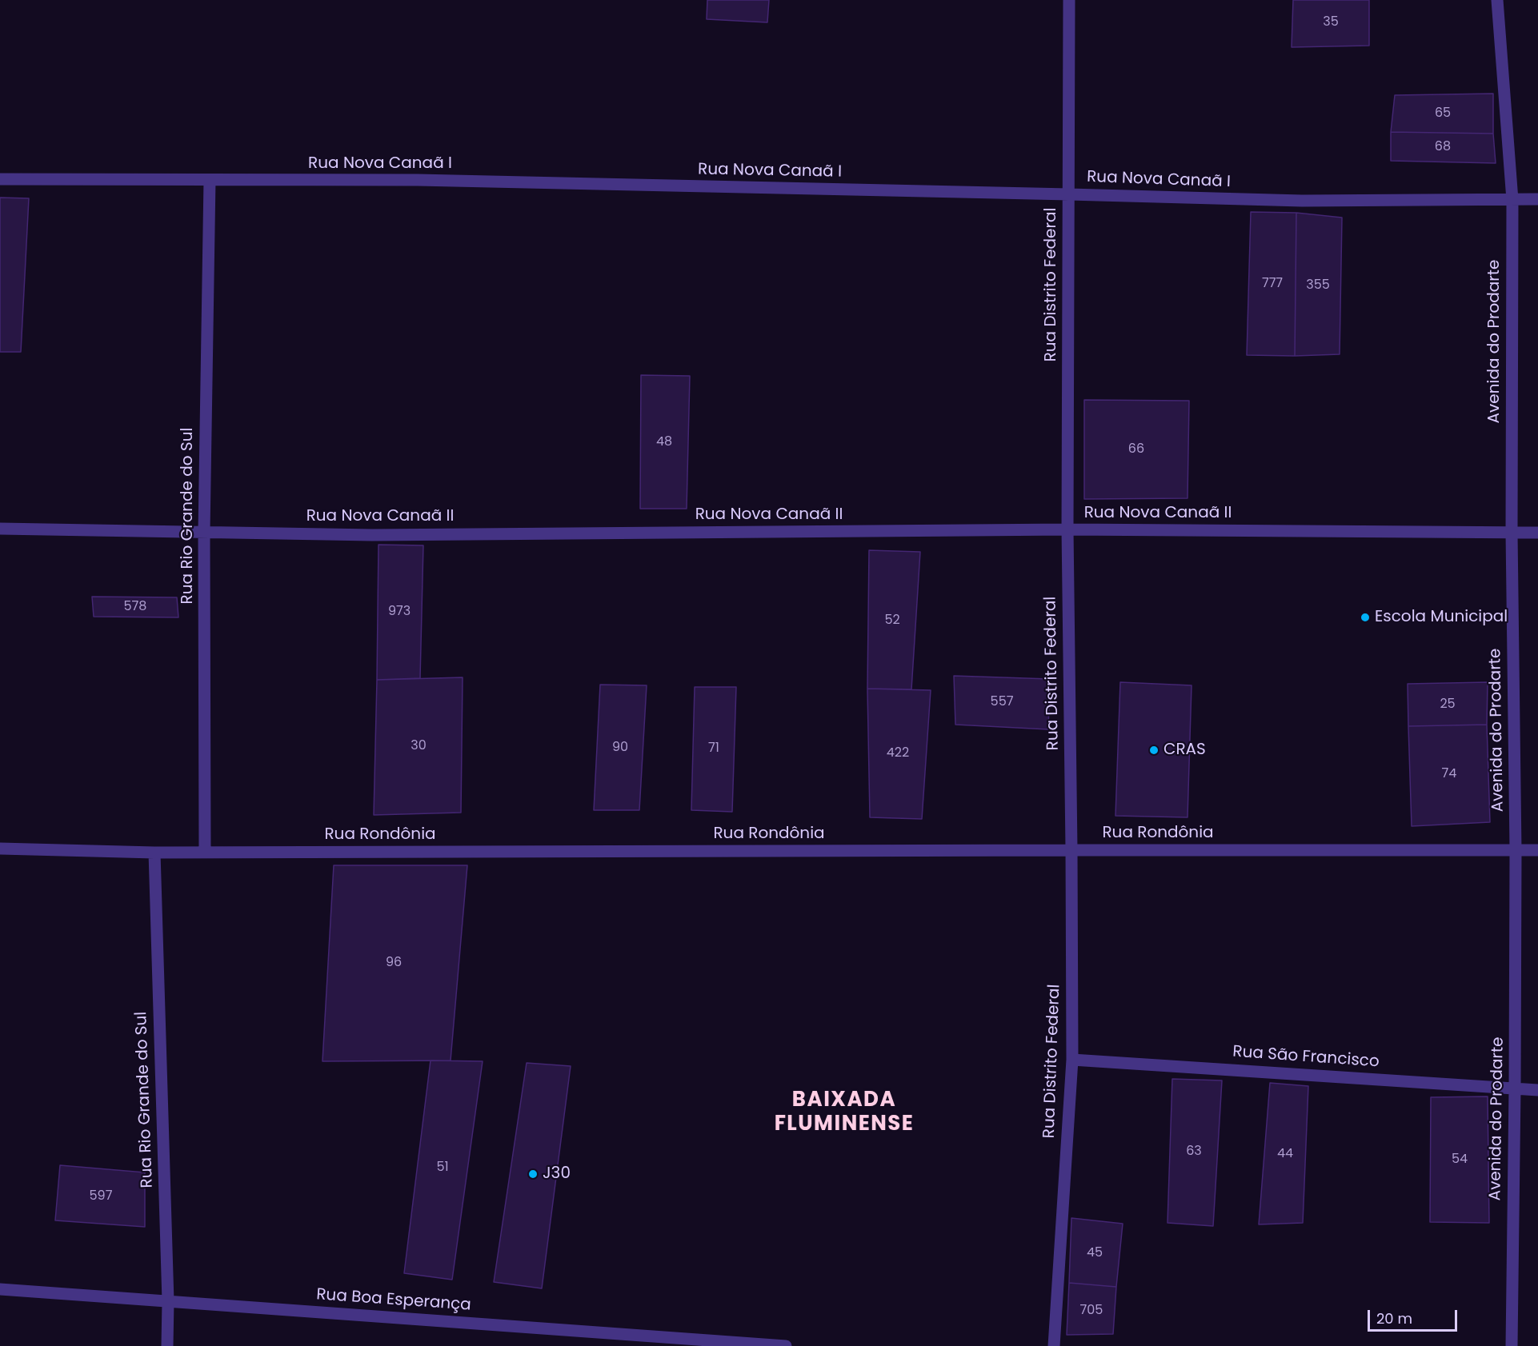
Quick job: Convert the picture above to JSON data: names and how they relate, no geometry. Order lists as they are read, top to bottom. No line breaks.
{"streets":{"street":["Rua Nova Canaã I","Rua Distrito Federal","Avenida do Prodarte","Rua Nova Canaã II","Rua Rio Grande do Sul","Rua Rondônia","Rua São Francisco","Rua Boa Esperança"]},"crossings":[["Rua Nova Canaã I","Rua Distrito Federal"],["Rua Nova Canaã I","Avenida do Prodarte"],["Rua Nova Canaã I","Rua Rio Grande do Sul"],["Rua Distrito Federal","Rua Nova Canaã II"],["Rua Distrito Federal","Rua Rondônia"],["Rua Distrito Federal","Rua São Francisco"],["Avenida do Prodarte","Rua Nova Canaã II"],["Avenida do Prodarte","Rua Rondônia"],["Avenida do Prodarte","Rua São Francisco"],["Rua Nova Canaã II","Rua Rio Grande do Sul"],["Rua Rio Grande do Sul","Rua Rondônia"],["Rua Rio Grande do Sul","Rua Boa Esperança"]],"districts":["BAIXADA FLUMINENSE"],"places":["Escola Municipal","CRAS","J30"],"house_numbers":["35","65","68","777","355","48","66","578","973","52","557","25","30","90","71","422","74","96","63","44","54","51","597","45","705"],"scale_bar":"20 m"}
